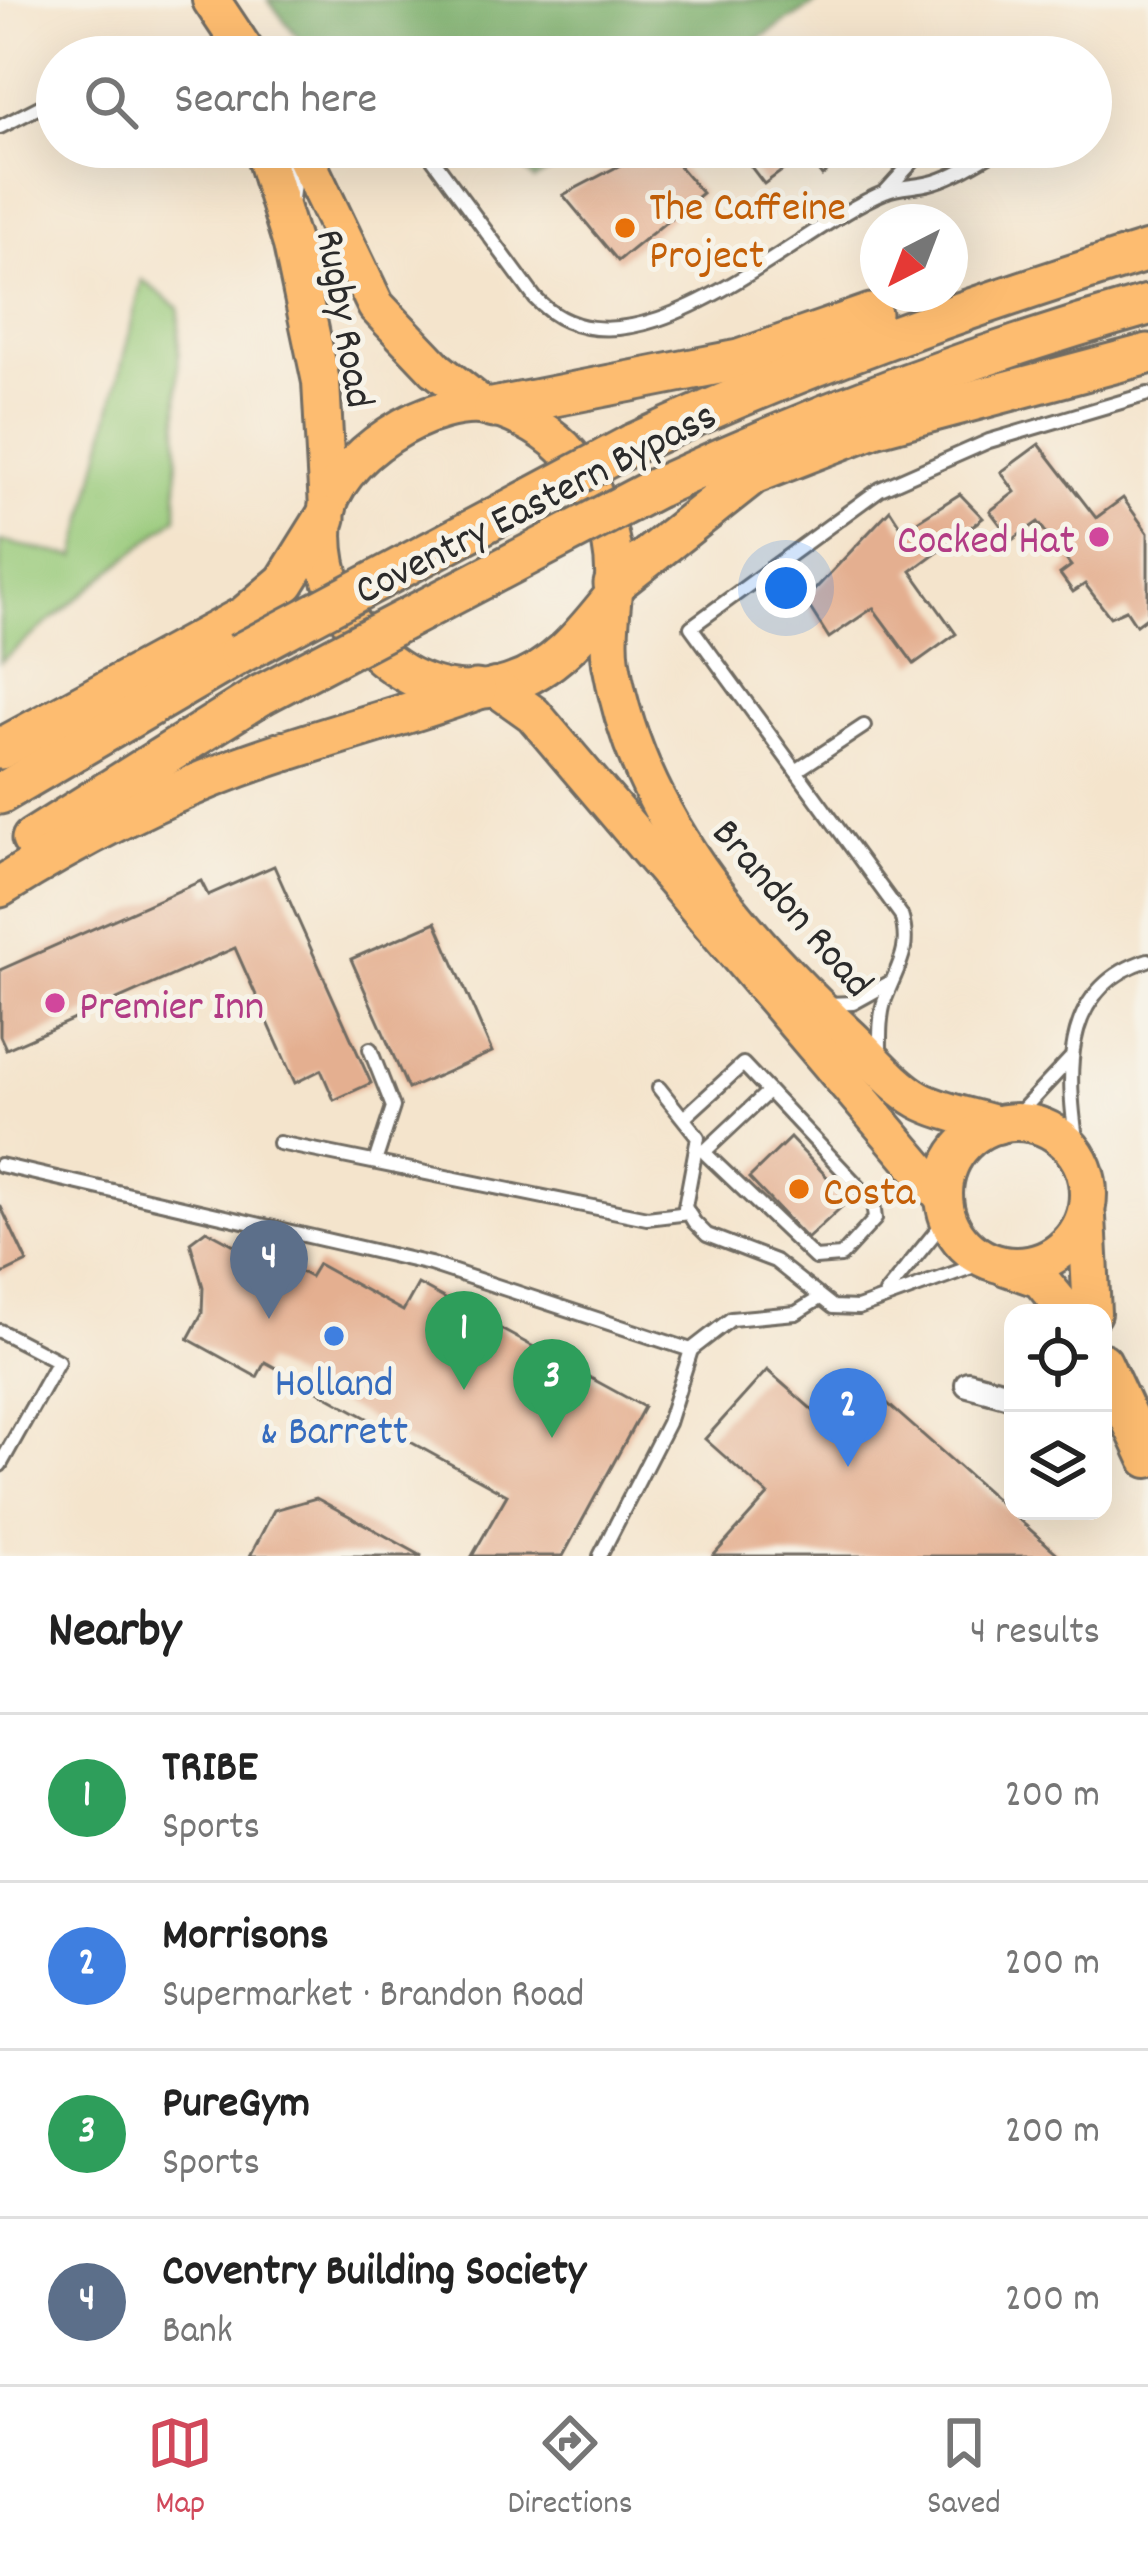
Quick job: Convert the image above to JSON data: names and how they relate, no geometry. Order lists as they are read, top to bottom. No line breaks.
{"streets":{"highway":["Coventry Eastern Bypass"],"main road":["Rugby Road","Brandon Road"]},"crossings":[["Rugby Road","Brandon Road"]],"places":["The Caffeine Project","Cocked Hat","Premier Inn","Costa","Holland & Barrett"],"north":"bottom left","page":{"search":"Search here","pins":["4","1","3","2"],"heading":["Nearby","4 results"],"list":[{"mark":"1","name":"TRIBE","note":"Sports","value":"200 m"},{"mark":"2","name":"Morrisons","note":"Supermarket · Brandon Road","value":"200 m"},{"mark":"3","name":"PureGym","note":"Sports","value":"200 m"},{"mark":"4","name":"Coventry Building Society","note":"Bank","value":"200 m"}],"nav":["Map","Directions","Saved"]}}
